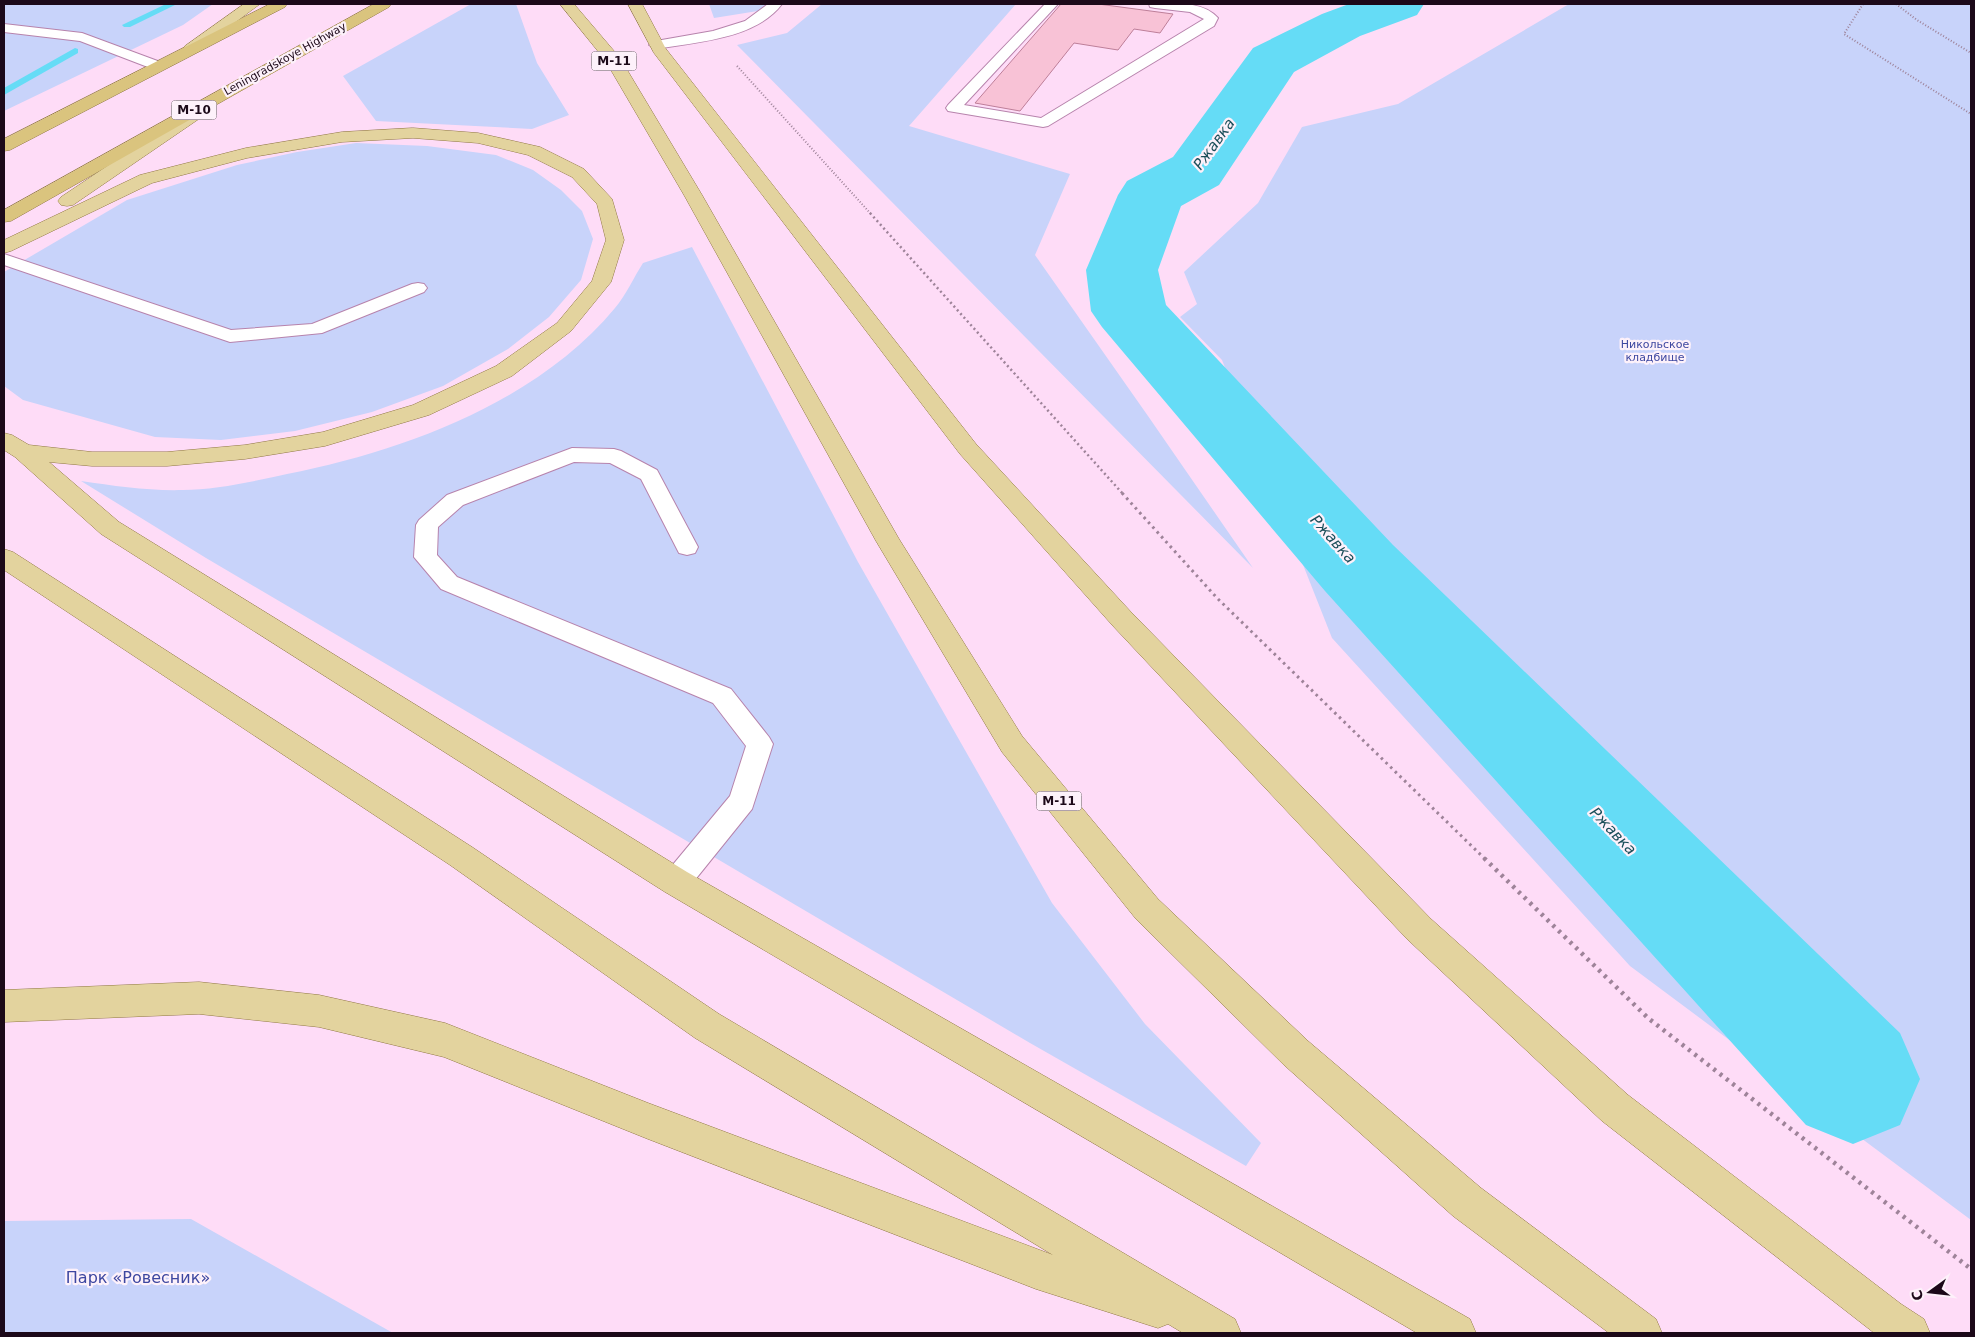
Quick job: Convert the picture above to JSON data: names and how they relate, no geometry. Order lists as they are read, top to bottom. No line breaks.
{"streets":{"highway":["Leningradskoye Highway","М-10"],"main road":["М-11"]},"crossings":[["Leningradskoye Highway","М-10"]],"water":["Ржавка"],"parks":["Никольское кладбище","Парк «Ровесник»"],"north":"left"}
